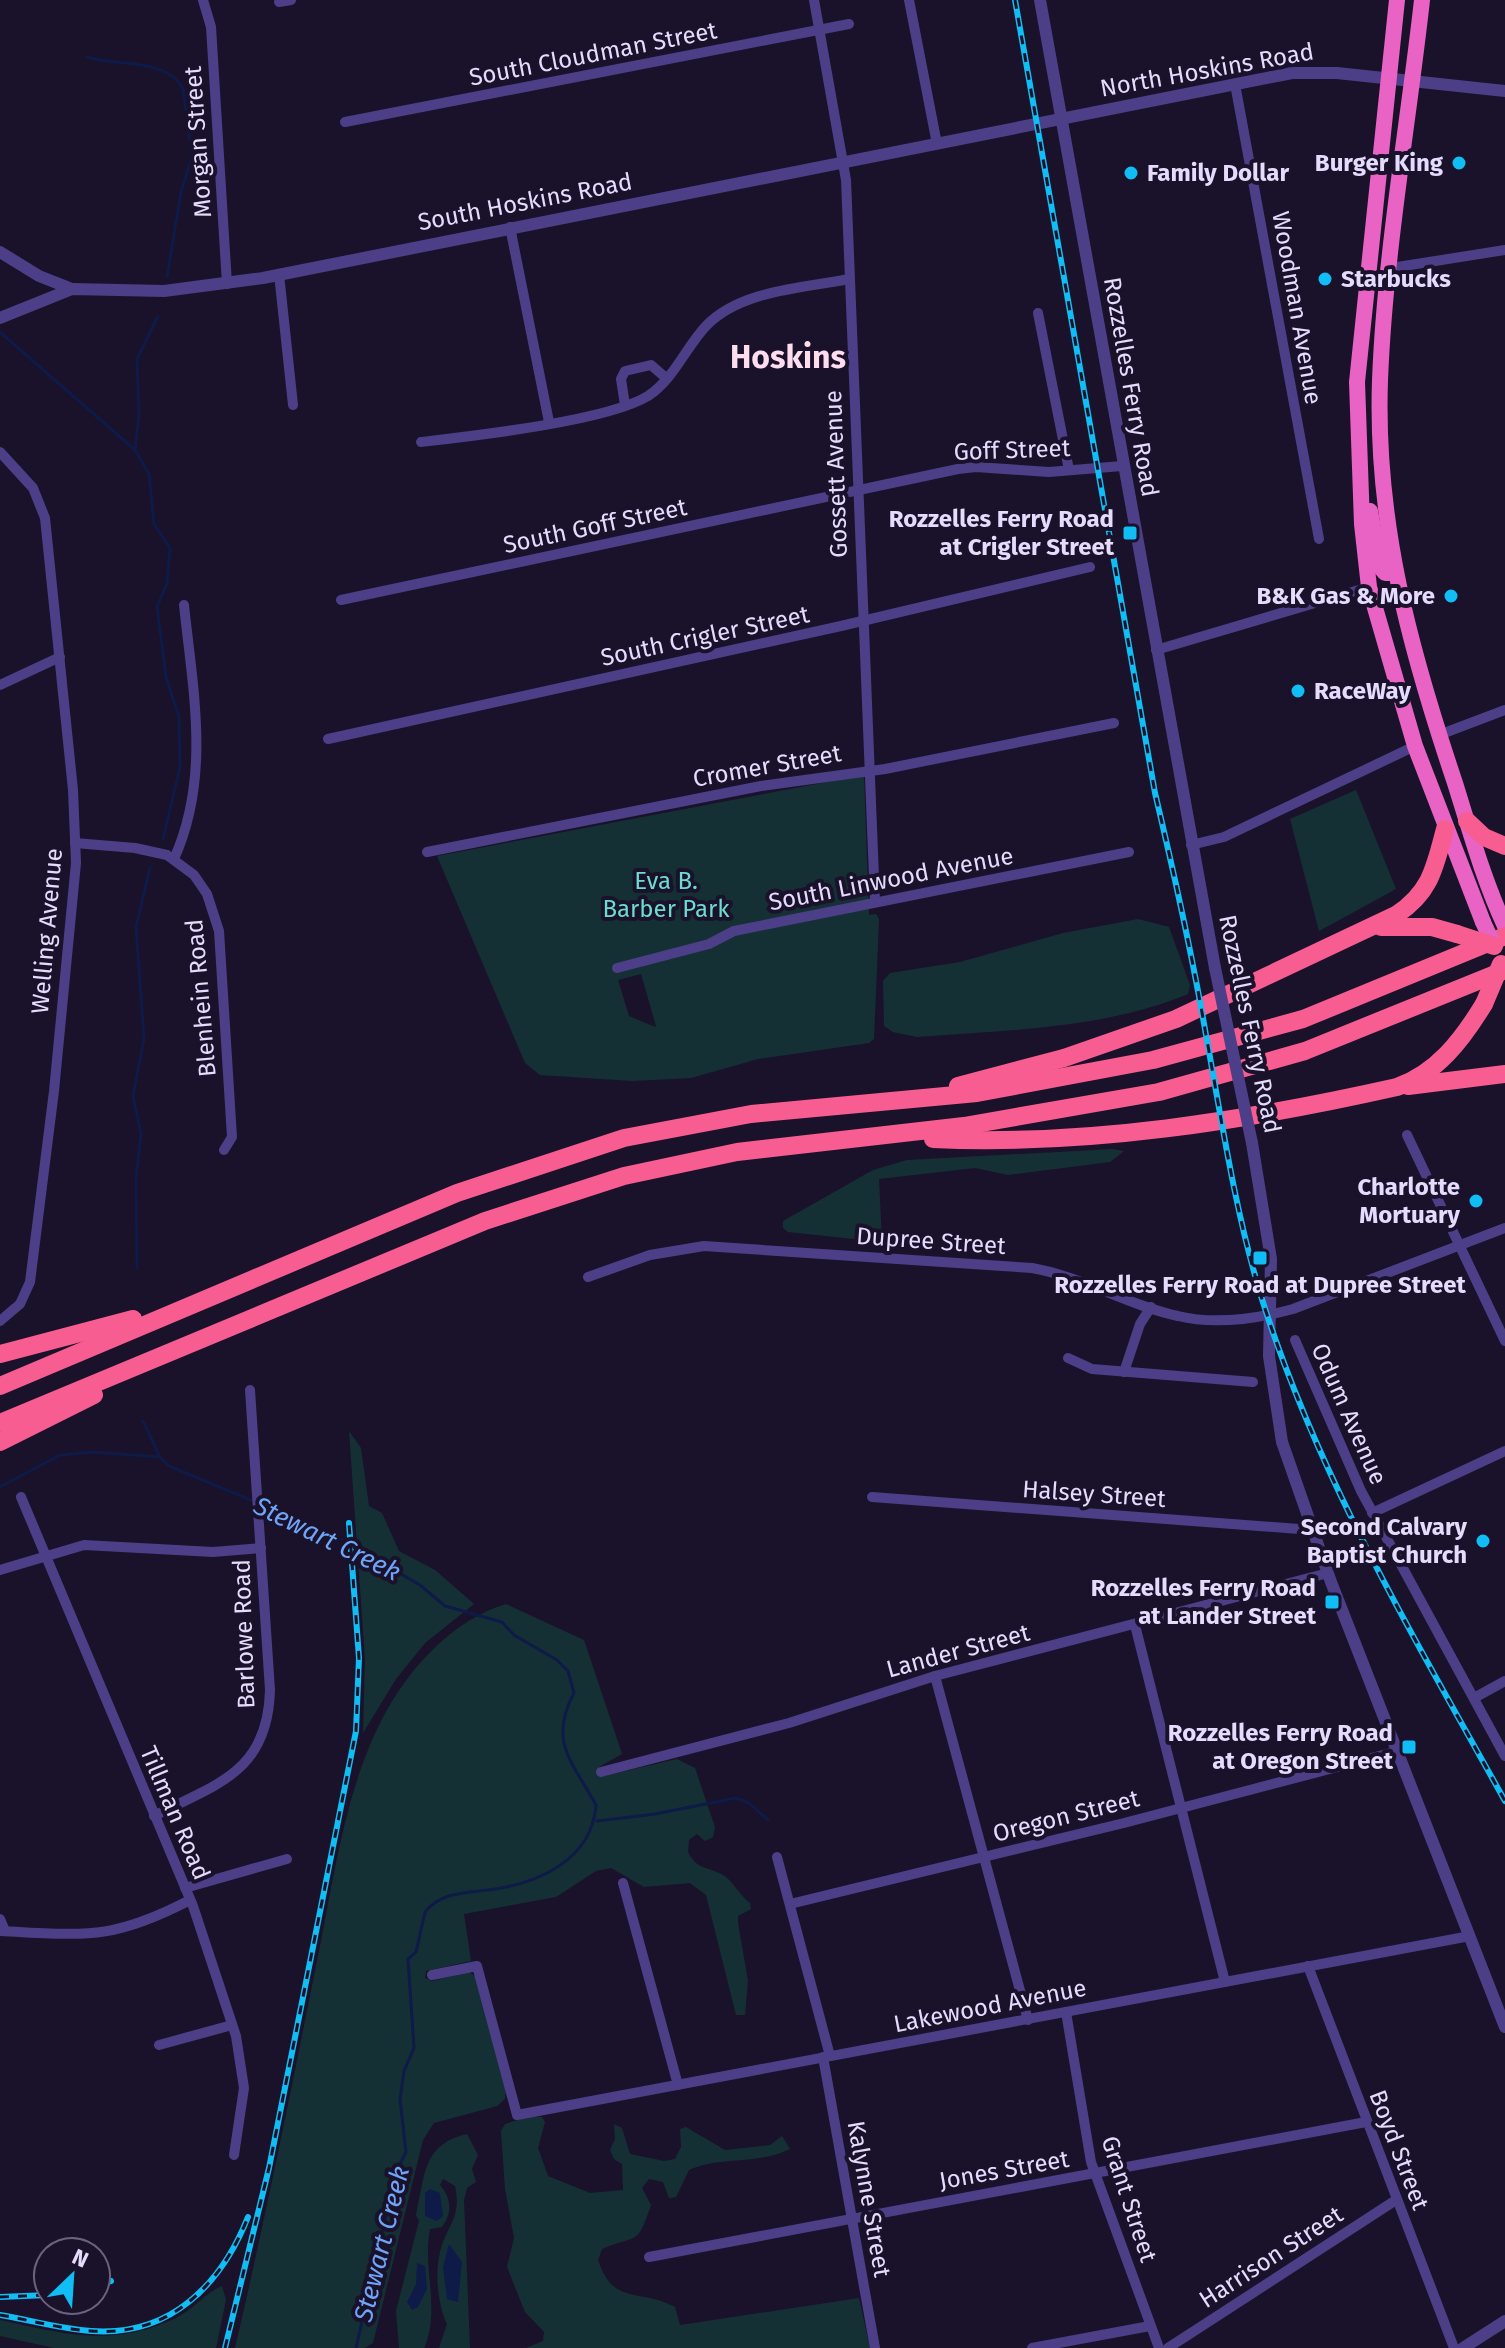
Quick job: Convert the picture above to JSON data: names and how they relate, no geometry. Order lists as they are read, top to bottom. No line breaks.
{"streets":{"street":["South Cloudman Street","North Hoskins Road","Morgan Street","South Hoskins Road","Woodman Avenue","Rozzelles Ferry Road","Goff Street","Gossett Avenue","South Goff Street","South Crigler Street","Cromer Street","South Linwood Avenue","Welling Avenue","Blenhein Road","Dupree Street","Odum Avenue","Halsey Street","Barlowe Road","Lander Street","Tillman Road","Oregon Street","Lakewood Avenue","Boyd Street","Jones Street","Kalynne Street","Grant Street","Harrison Street"]},"crossings":[["South Cloudman Street","Gossett Avenue"],["North Hoskins Road","South Hoskins Road"],["North Hoskins Road","Woodman Avenue"],["North Hoskins Road","Rozzelles Ferry Road"],["Morgan Street","South Hoskins Road"],["South Hoskins Road","Rozzelles Ferry Road"],["South Hoskins Road","Gossett Avenue"],["Rozzelles Ferry Road","Goff Street"],["Rozzelles Ferry Road","Dupree Street"],["Rozzelles Ferry Road","Halsey Street"],["Rozzelles Ferry Road","Lander Street"],["Rozzelles Ferry Road","Oregon Street"],["Rozzelles Ferry Road","Lakewood Avenue"],["Goff Street","Gossett Avenue"],["Goff Street","South Goff Street"],["Gossett Avenue","South Goff Street"],["Gossett Avenue","South Crigler Street"],["Gossett Avenue","Cromer Street"],["Gossett Avenue","South Linwood Avenue"],["Welling Avenue","Blenhein Road"],["Barlowe Road","Tillman Road"],["Oregon Street","Kalynne Street"],["Lakewood Avenue","Boyd Street"],["Lakewood Avenue","Kalynne Street"],["Lakewood Avenue","Grant Street"],["Boyd Street","Jones Street"],["Boyd Street","Harrison Street"],["Jones Street","Kalynne Street"],["Jones Street","Grant Street"]],"districts":["Hoskins"],"water":["Stewart Creek"],"parks":["Eva B. Barber Park"],"places":{"other":["Burger King","Family Dollar","Starbucks","B&K Gas & More","RaceWay","Charlotte Mortuary","Second Calvary Baptist Church"],"transit":["Rozzelles Ferry Road at Crigler Street","Rozzelles Ferry Road at Dupree Street","Rozzelles Ferry Road at Lander Street","Rozzelles Ferry Road at Oregon Street"]},"north":"top right"}
